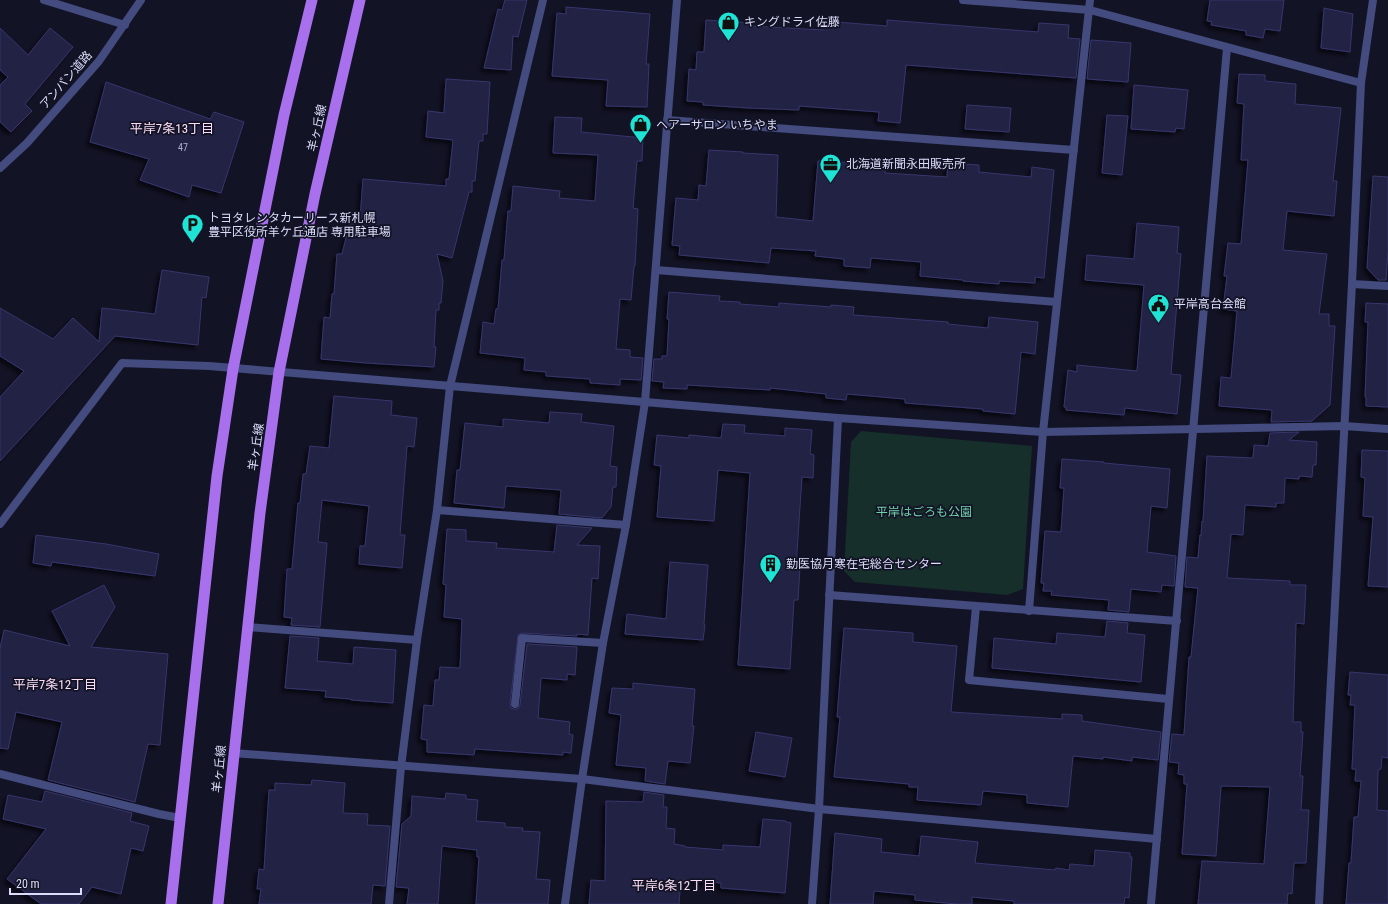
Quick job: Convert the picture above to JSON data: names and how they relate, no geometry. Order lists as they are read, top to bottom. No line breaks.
{"streets":{"main road":["羊ヶ丘線"],"street":["アンパン道路"]},"districts":["平岸7条13丁目","平岸7条12丁目","平岸6条12丁目"],"parks":["平岸はごろも公園"],"places":{"shop":["キングドライ佐藤","ヘアーサロン いちやま"],"office":["北海道新聞永田販売所"],"parking":["トヨタレンタカーリース新札幌 豊平区役所羊ケ丘通店 専用駐車場"],"public building":["平岸高台会館"],"building":["勤医協月寒在宅総合センター"]},"house_numbers":["47"],"scale_bar":"20 m"}
